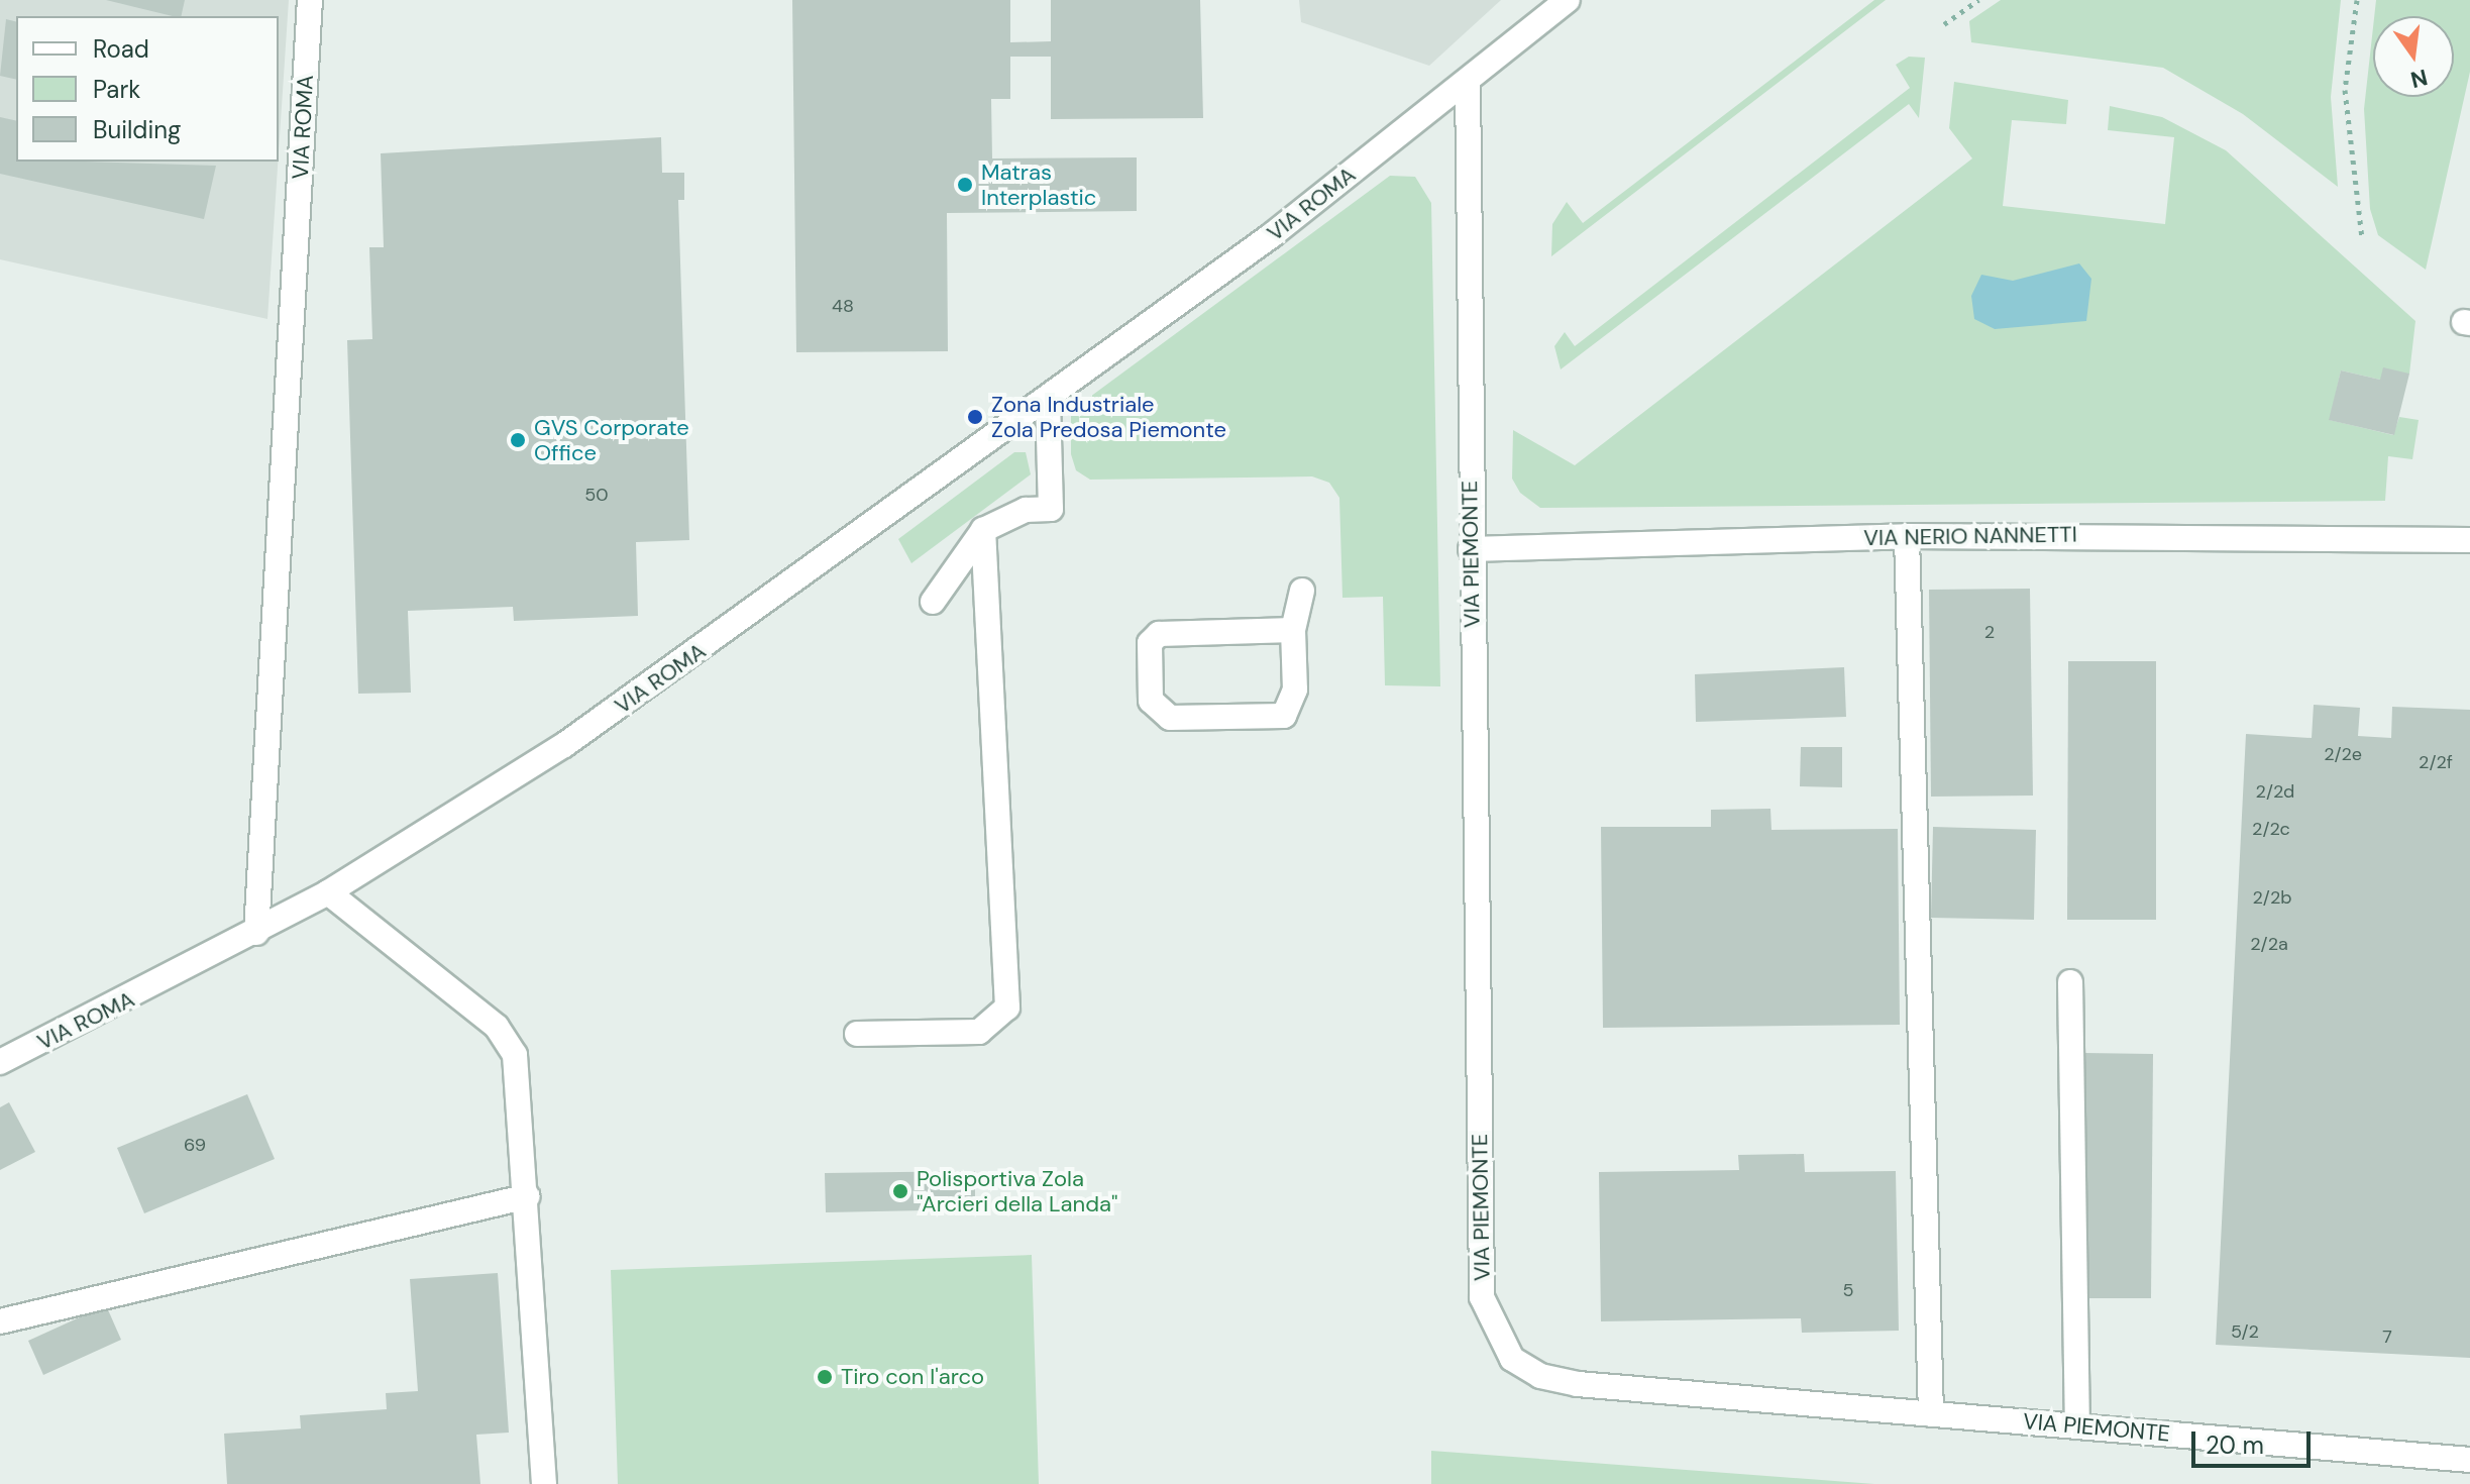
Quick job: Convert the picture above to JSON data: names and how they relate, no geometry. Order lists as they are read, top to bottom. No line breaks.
{"streets":{"street":["VIA ROMA","VIA NERIO NANNETTI","VIA PIEMONTE"]},"crossings":[["VIA ROMA","VIA PIEMONTE"],["VIA NERIO NANNETTI","VIA PIEMONTE"]],"places":["Matras Interplastic","Zona Industriale Zola Predosa Piemonte","GVS Corporate Office","Polisportiva Zola \"Arcieri della Landa\"","Tiro con l'arco"],"house_numbers":["48","50","2","2/2e","2/2f","2/2d","2/2c","2/2b","2/2a","69","5","5/2","7"],"legend":["Road","Park","Building"],"scale_bar":"20 m","north":"bottom"}
